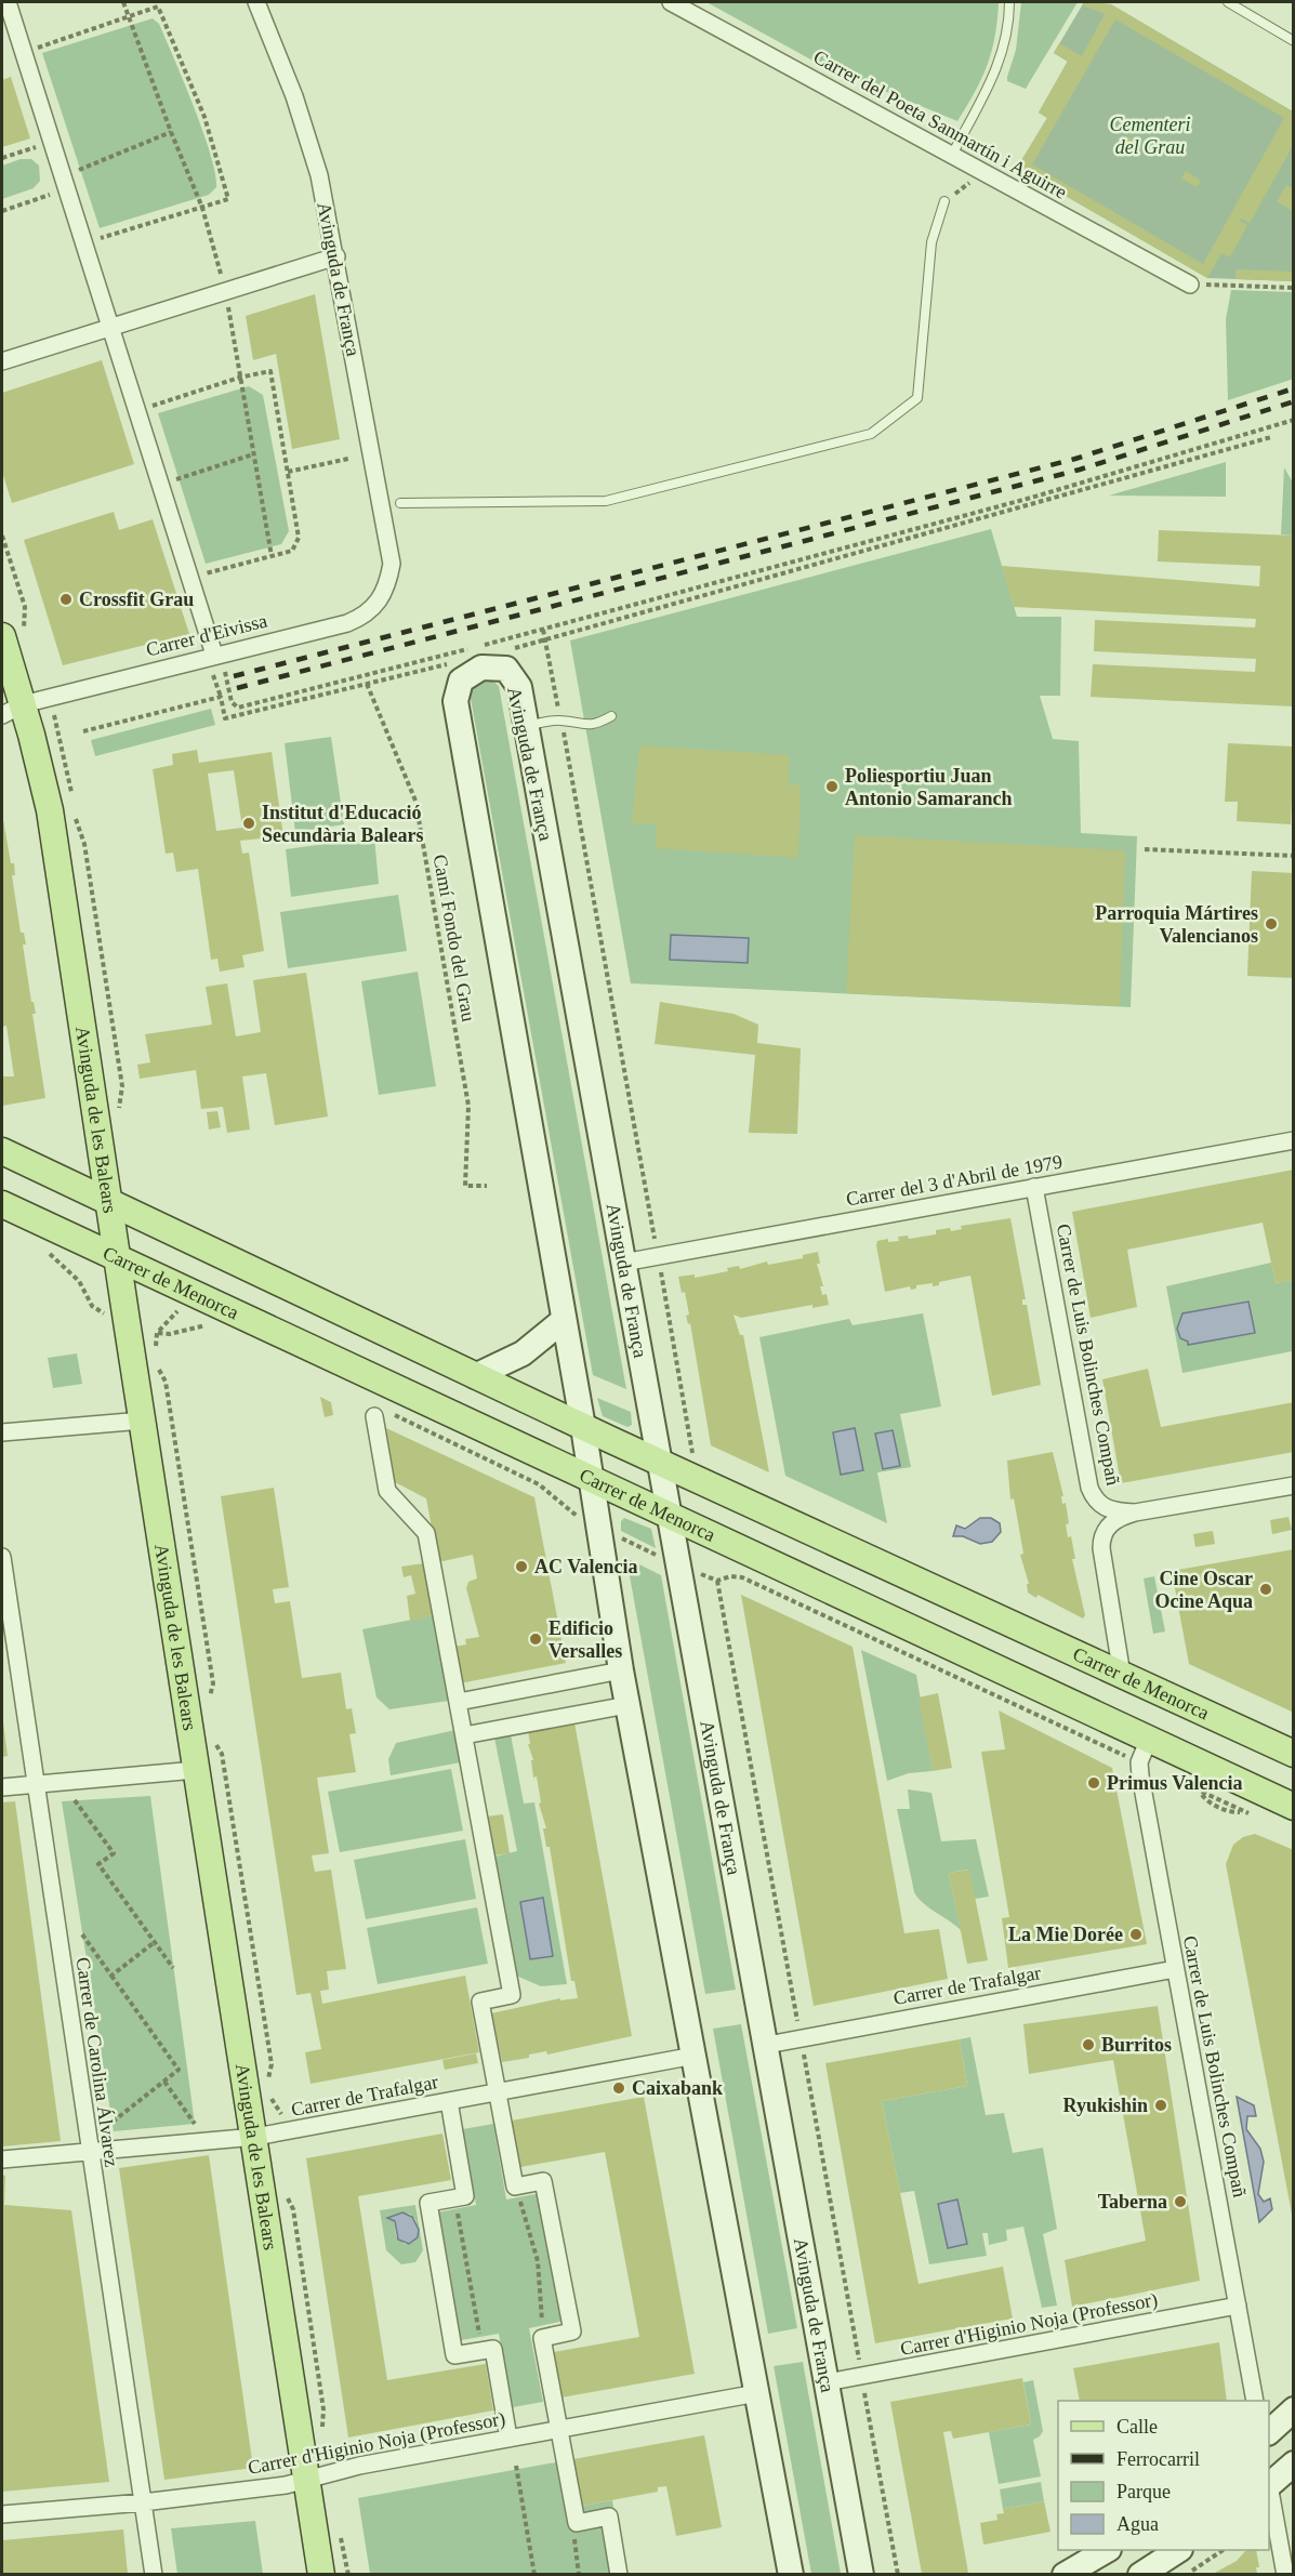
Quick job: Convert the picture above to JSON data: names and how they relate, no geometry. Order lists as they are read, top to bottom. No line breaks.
{"streets":{"main road":["Avinguda de França","Avinguda de les Balears","Carrer de Menorca"],"street":["Carrer del Poeta Sanmartín i Aguirre","Carrer d'Eivissa","Carrer del 3 d'Abril de 1979","Carrer de Luis Bolinches Compañ","Carrer de Trafalgar","Carrer de Carolina Álvarez","Carrer d'Higinio Noja (Professor)"],"path":["Camí Fondo del Grau"]},"crossings":[["Avinguda de França","Carrer d'Eivissa"],["Avinguda de França","Carrer del 3 d'Abril de 1979"],["Avinguda de França","Carrer de Menorca"],["Avinguda de França","Carrer de Trafalgar"],["Avinguda de França","Carrer d'Higinio Noja (Professor)"],["Carrer d'Eivissa","Avinguda de les Balears"],["Avinguda de les Balears","Carrer de Menorca"],["Avinguda de les Balears","Carrer de Trafalgar"],["Avinguda de les Balears","Carrer d'Higinio Noja (Professor)"],["Carrer del 3 d'Abril de 1979","Carrer de Luis Bolinches Compañ"],["Carrer de Menorca","Carrer de Luis Bolinches Compañ"],["Carrer de Luis Bolinches Compañ","Carrer de Trafalgar"],["Carrer de Luis Bolinches Compañ","Carrer d'Higinio Noja (Professor)"],["Carrer de Trafalgar","Carrer de Carolina Álvarez"],["Carrer de Carolina Álvarez","Carrer d'Higinio Noja (Professor)"]],"parks":["Cementeri del Grau"],"places":["Crossfit Grau","Poliesportiu Juan Antonio Samaranch","Institut d'Educació Secundària Balears","Parroquia Mártires Valencianos","AC Valencia","Cine Oscar Ocine Aqua","Edificio Versalles","Primus Valencia","La Mie Dorée","Burritos","Caixabank","Ryukishin","Taberna"],"legend":["Calle","Ferrocarril","Parque","Agua"]}
